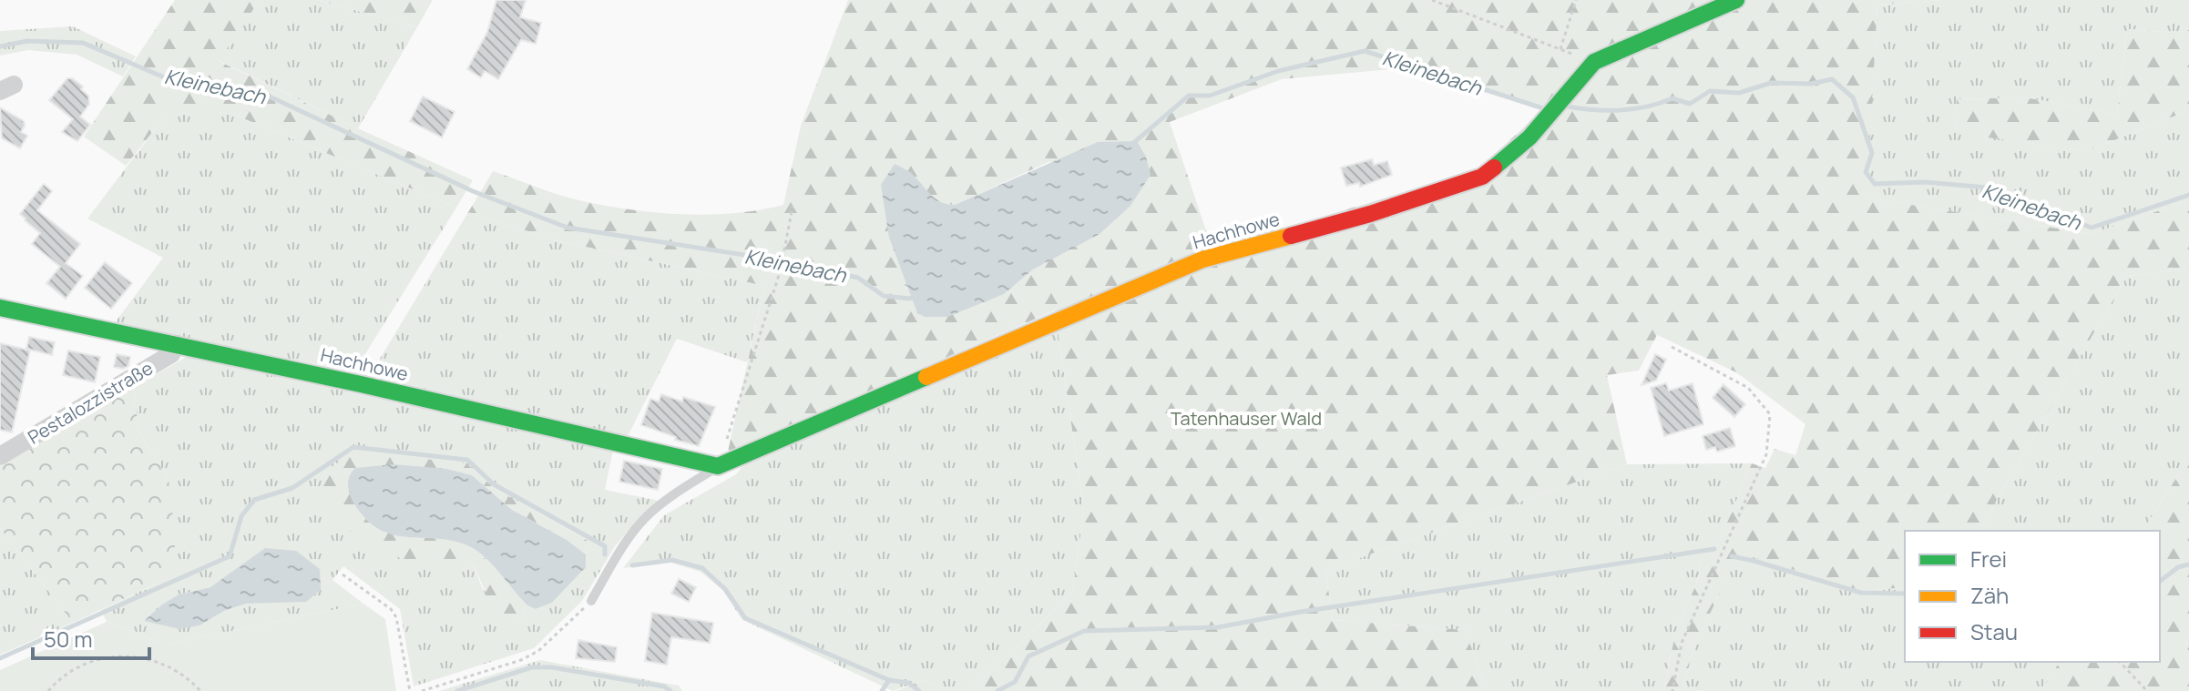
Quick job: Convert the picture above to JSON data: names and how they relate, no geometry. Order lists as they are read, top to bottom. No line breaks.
{"streets":{"street":["Hachhowe","Pestalozzistraße"]},"crossings":[["Hachhowe","Pestalozzistraße"]],"water":["Kleinebach"],"parks":["Tatenhauser Wald"],"legend":["Frei","Zäh","Stau"],"scale_bar":"50 m"}
